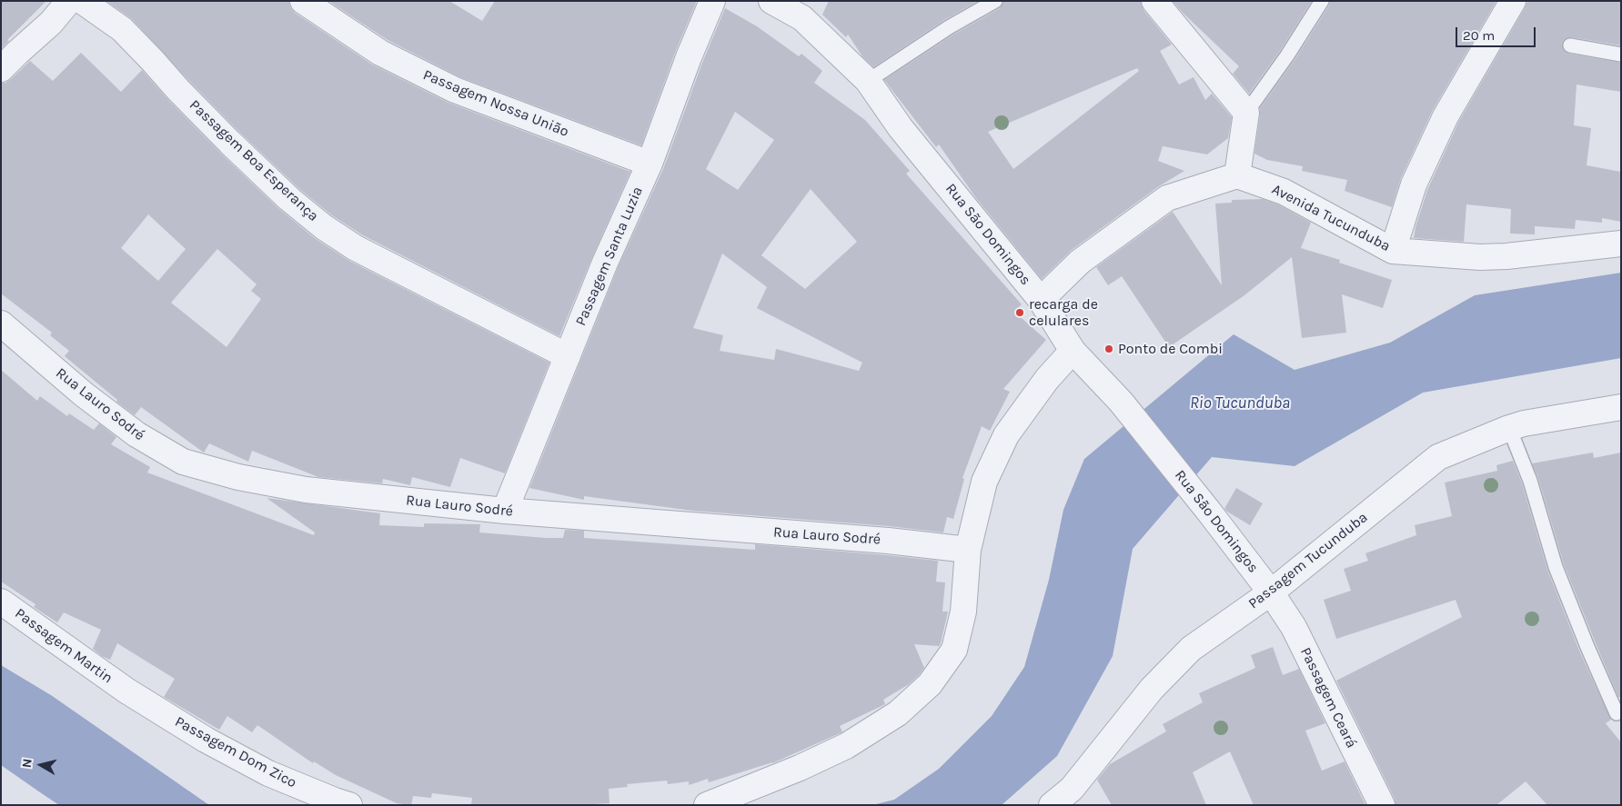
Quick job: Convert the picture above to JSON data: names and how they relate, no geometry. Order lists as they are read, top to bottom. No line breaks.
{"streets":{"street":["Passagem Nossa União","Passagem Boa Esperança","Avenida Tucunduba","Rua São Domingos","Passagem Santa Luzia","Rua Lauro Sodré","Passagem Tucunduba","Passagem Martin","Passagem Ceará","Passagem Dom Zico"]},"crossings":[["Passagem Nossa União","Passagem Santa Luzia"],["Passagem Boa Esperança","Passagem Santa Luzia"],["Rua São Domingos","Passagem Tucunduba"],["Rua São Domingos","Passagem Ceará"],["Passagem Santa Luzia","Rua Lauro Sodré"],["Passagem Tucunduba","Passagem Ceará"],["Passagem Martin","Passagem Dom Zico"]],"water":["Rio Tucunduba"],"places":["recarga de celulares","Ponto de Combi"],"scale_bar":"20 m","north":"left"}
